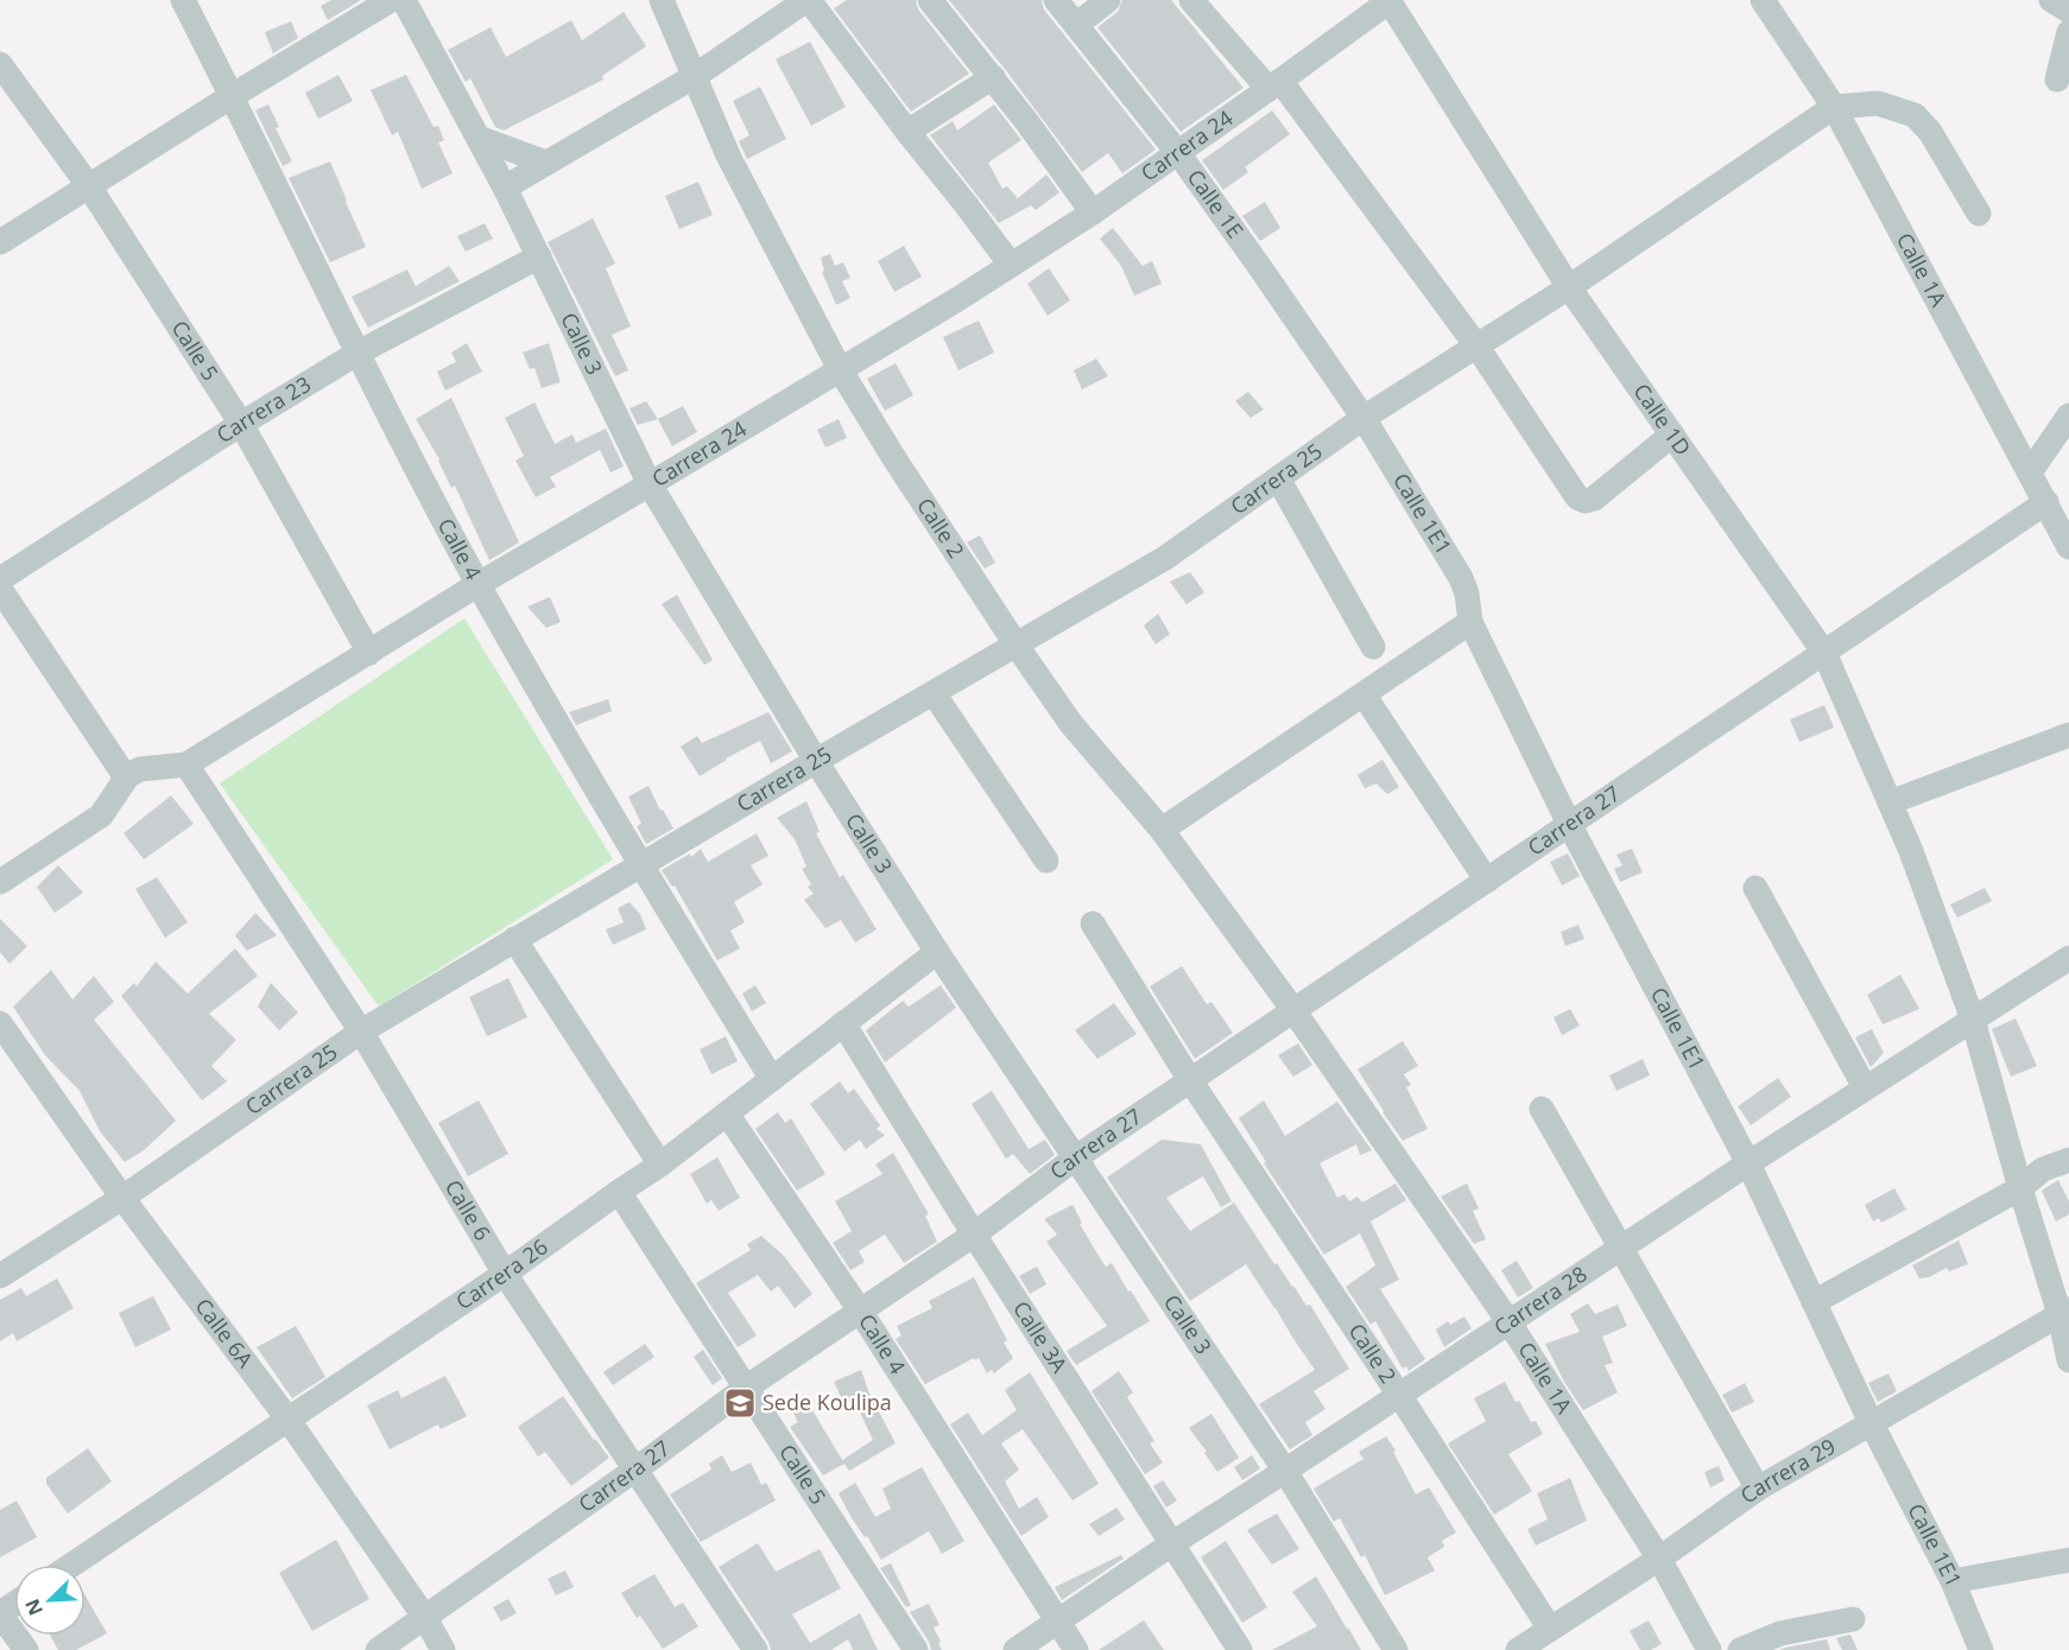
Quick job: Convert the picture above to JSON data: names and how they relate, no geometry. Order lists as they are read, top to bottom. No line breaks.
{"streets":{"street":["Carrera 24","Calle 1E","Calle 1A","Calle 3","Calle 5","Carrera 23","Calle 1D","Carrera 25","Calle 1E1","Calle 2","Calle 4","Carrera 27","Calle 6","Carrera 26","Carrera 28","Calle 6A","Calle 3A","Carrera 29"]},"crossings":[["Carrera 24","Calle 1E"],["Carrera 24","Calle 3"],["Carrera 24","Calle 5"],["Carrera 24","Calle 1D"],["Carrera 24","Calle 2"],["Carrera 24","Calle 4"],["Carrera 24","Calle 6"],["Calle 1E","Carrera 25"],["Calle 1E","Calle 1E1"],["Calle 1A","Carrera 25"],["Calle 1A","Calle 2"],["Calle 1A","Carrera 27"],["Calle 1A","Carrera 28"],["Calle 1A","Carrera 29"],["Calle 3","Carrera 23"],["Calle 3","Carrera 25"],["Calle 3","Carrera 27"],["Calle 3","Carrera 26"],["Calle 3","Carrera 28"],["Calle 5","Carrera 23"],["Calle 5","Carrera 27"],["Calle 5","Carrera 26"],["Carrera 23","Calle 4"],["Calle 1D","Carrera 25"],["Calle 1D","Carrera 27"],["Calle 1D","Carrera 28"],["Calle 1D","Carrera 29"],["Carrera 25","Calle 1E1"],["Carrera 25","Calle 2"],["Carrera 25","Calle 4"],["Carrera 25","Calle 6"],["Carrera 25","Calle 6A"],["Calle 1E1","Carrera 27"],["Calle 1E1","Carrera 28"],["Calle 1E1","Carrera 29"],["Calle 2","Carrera 27"],["Calle 2","Carrera 28"],["Calle 2","Carrera 29"],["Calle 4","Carrera 27"],["Calle 4","Carrera 26"],["Calle 4","Carrera 28"],["Carrera 27","Calle 6"],["Carrera 27","Calle 6A"],["Carrera 27","Calle 3A"],["Calle 6","Carrera 26"],["Carrera 26","Calle 6A"],["Carrera 26","Calle 3A"],["Carrera 28","Calle 3A"]],"places":{"school or university":["Sede Koulipa"]},"north":"bottom left"}
